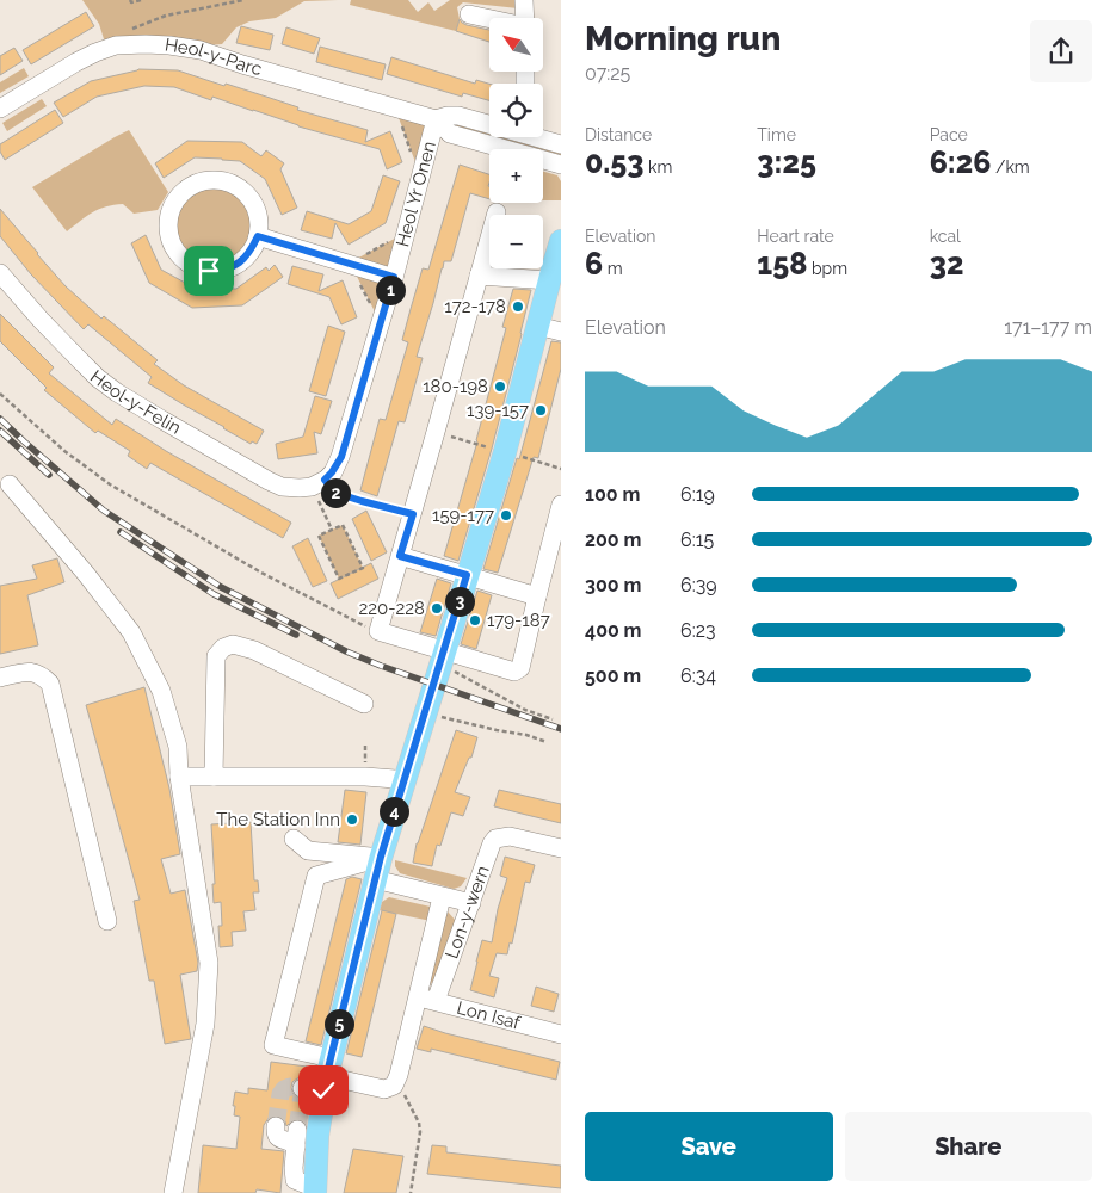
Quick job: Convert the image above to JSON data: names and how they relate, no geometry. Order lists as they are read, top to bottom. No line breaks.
{"streets":{"street":["Heol-y-Parc","Heol Yr Onen","Heol-y-Felin","Lon-y-wern","Lon Isaf"]},"crossings":[["Heol-y-Parc","Heol Yr Onen"],["Heol Yr Onen","Heol-y-Felin"],["Lon-y-wern","Lon Isaf"]],"places":["172-178","180-198","139-157","159-177","220-228","179-187","The Station Inn"],"north":"top left","page":{"heading":["Morning run","07:25"],"map_buttons":["+","−"],"stats":[["Distance","0.53 km"],["Time","3:25"],["Pace","6:26 /km"],["Elevation","6 m"],["Heart rate","158 bpm"],["kcal","32"]],"pins":["1","2","3","4","5"],"chart":["Elevation","171–177 m"],"list":[{"name":"100 m","note":"6:19"},{"name":"200 m","note":"6:15"},{"name":"300 m","note":"6:39"},{"name":"400 m","note":"6:23"},{"name":"500 m","note":"6:34"}],"buttons":["Save","Share"]}}
